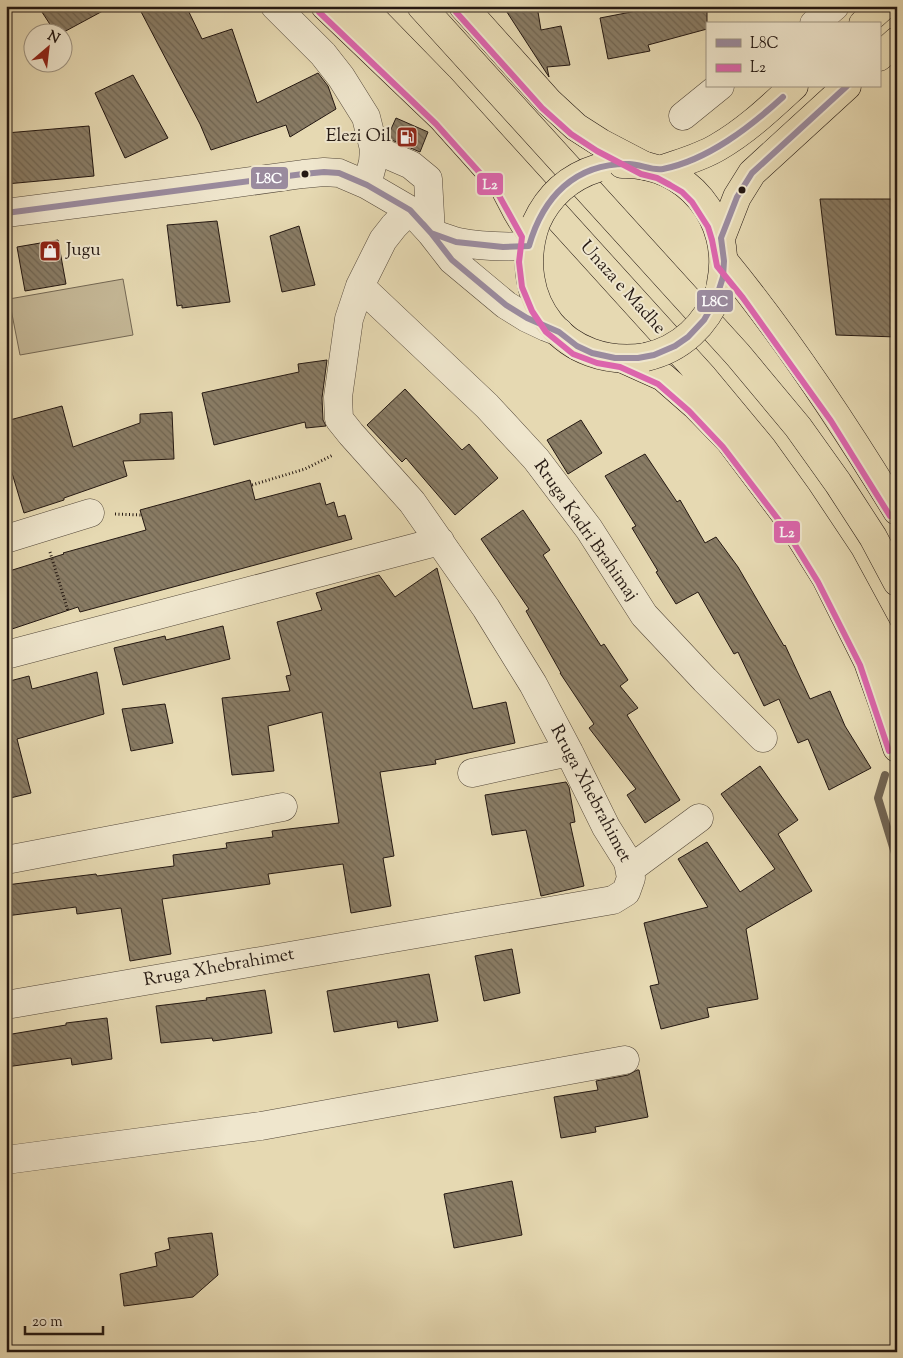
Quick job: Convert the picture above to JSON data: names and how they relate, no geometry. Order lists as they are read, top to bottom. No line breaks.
{"streets":{"main road":["Unaza e Madhe"],"street":["Rruga Kadri Brahimaj","Rruga Xhebrahimet"]},"crossings":[["Rruga Kadri Brahimaj","Rruga Xhebrahimet"]],"places":{"fuel station":["Elezi Oil"],"shop":["Jugu"]},"lines":["transit line L2","transit line L8C"],"legend":["L8C","L2"],"scale_bar":"20 m","north":"top right"}
